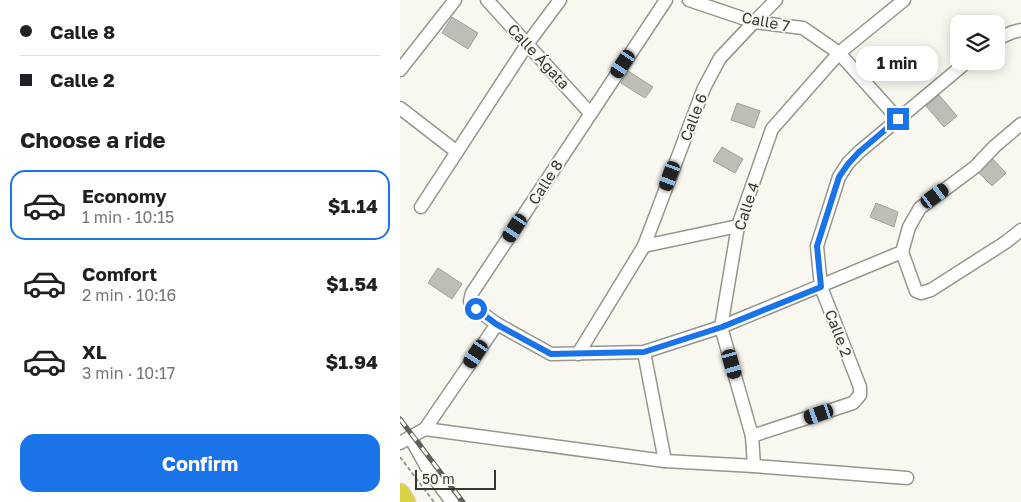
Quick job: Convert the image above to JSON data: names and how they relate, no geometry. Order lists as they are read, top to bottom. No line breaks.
{"streets":{"street":["Calle 7","Calle Ágata","Calle 6","Calle 8","Calle 4","Calle 2"]},"crossings":[["Calle 7","Calle 6"],["Calle 7","Calle 4"],["Calle 7","Calle 2"],["Calle Ágata","Calle 8"],["Calle 6","Calle 8"],["Calle 8","Calle 4"],["Calle 8","Calle 2"],["Calle 4","Calle 2"]],"scale_bar":"50 m","page":{"banner":["Calle 8","Calle 2"],"bubble":"1 min","heading":"Choose a ride","list":[{"name":"Economy","note":"1 min · 10:15","value":"$1.14"},{"name":"Comfort","note":"2 min · 10:16","value":"$1.54"},{"name":"XL","note":"3 min · 10:17","value":"$1.94"}],"buttons":"Confirm","scale":"50 m"}}
